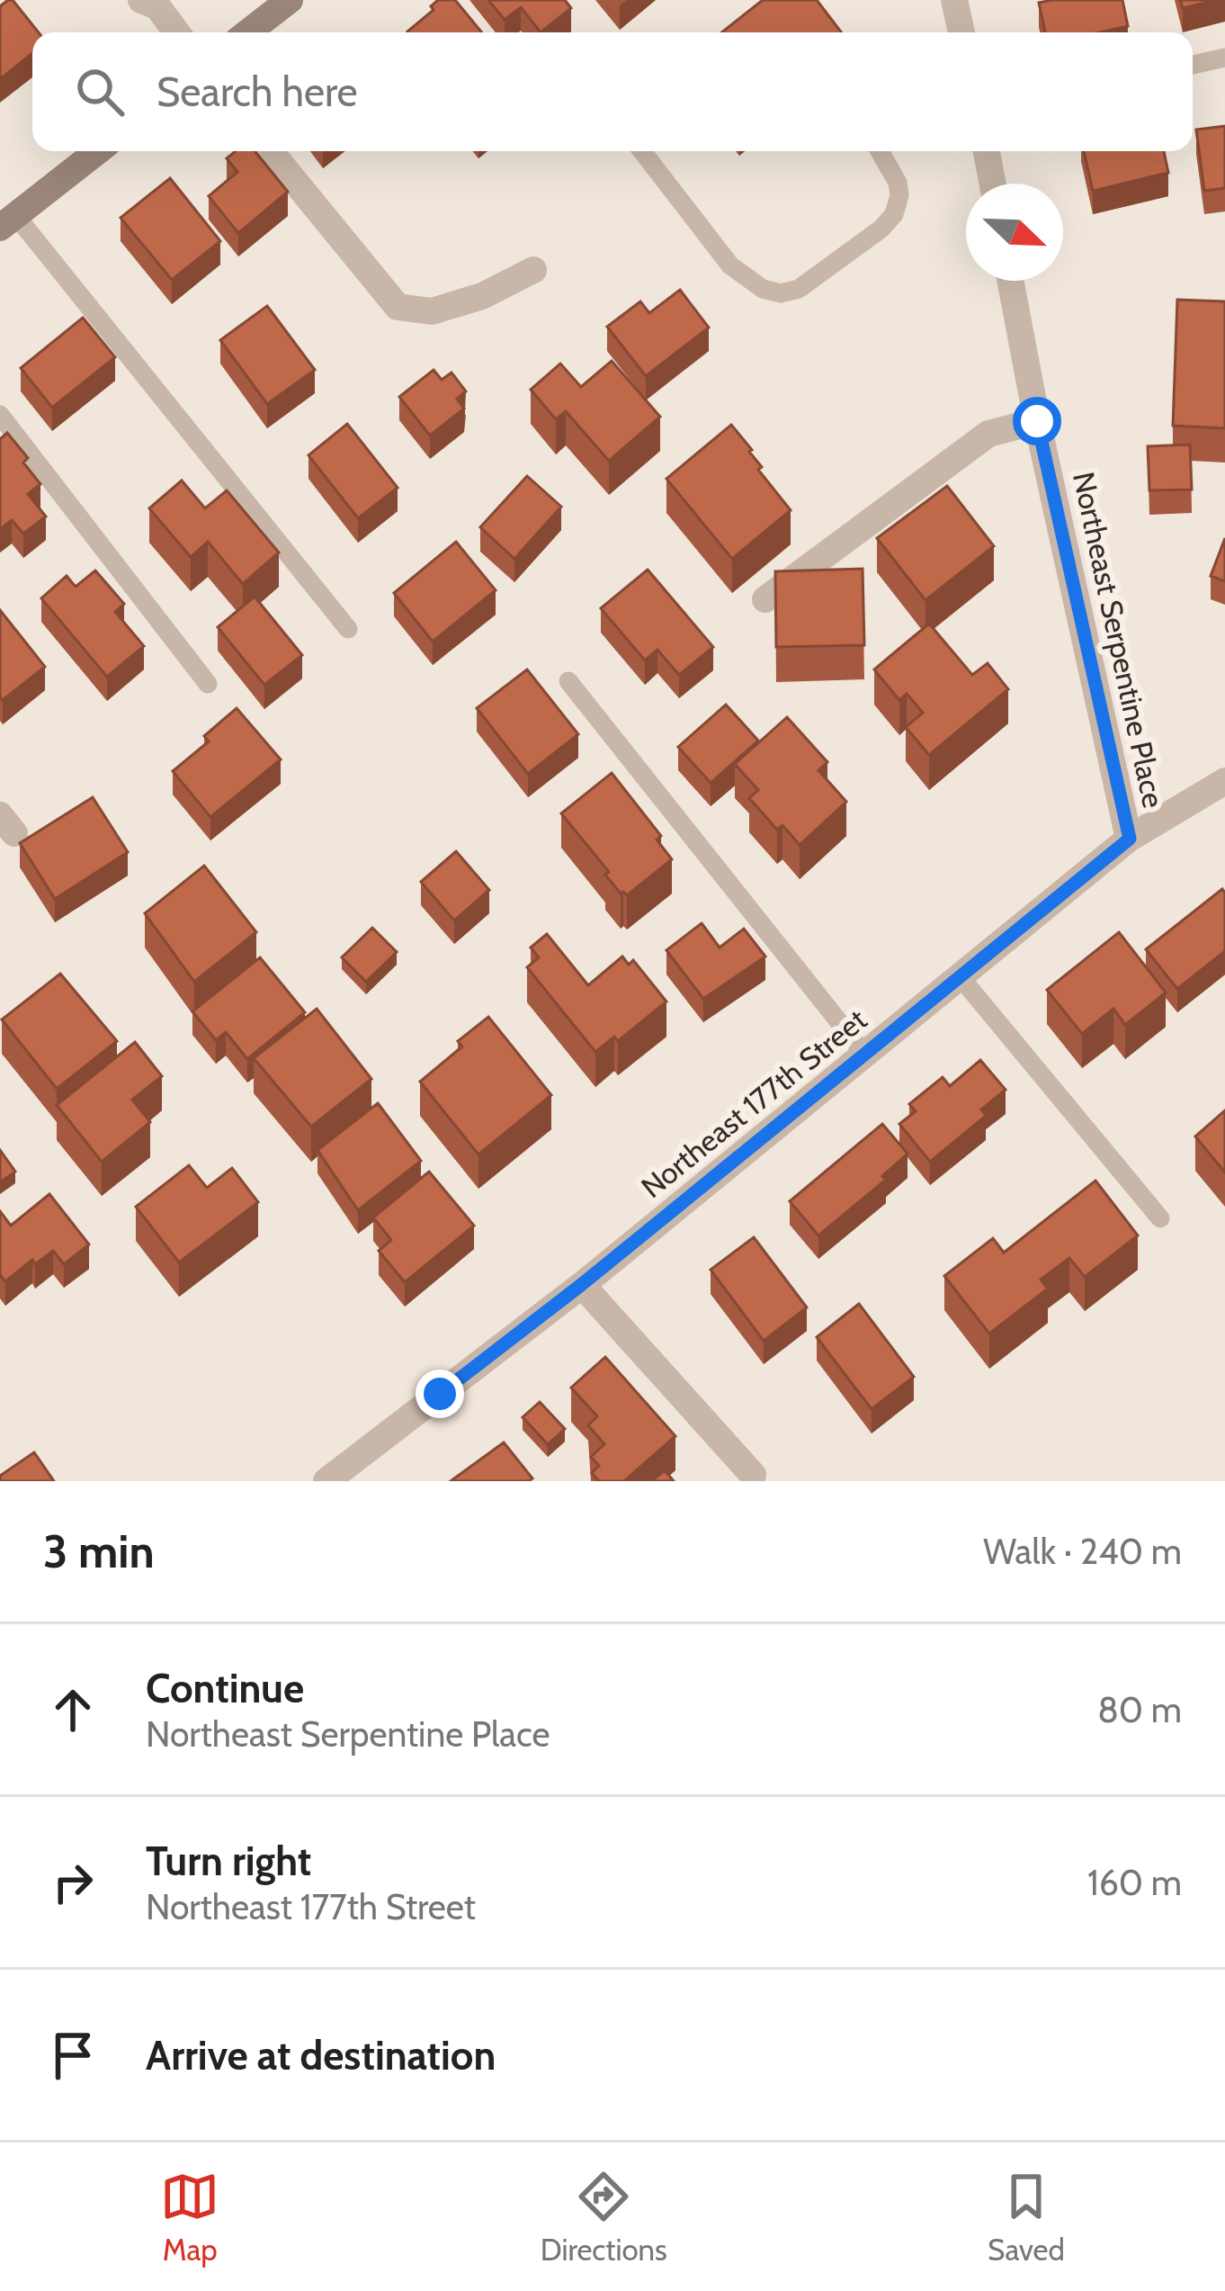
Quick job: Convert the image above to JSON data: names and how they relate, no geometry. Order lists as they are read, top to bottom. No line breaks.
{"streets":{"street":["Northeast Serpentine Place","Northeast 177th Street"]},"crossings":[["Northeast Serpentine Place","Northeast 177th Street"]],"north":"bottom right","page":{"search":"Search here","heading":["3 min","Walk · 240 m"],"list":[["Continue","Northeast Serpentine Place","80 m"],["Turn right","Northeast 177th Street","160 m"],"Arrive at destination"],"nav":["Map","Directions","Saved"]}}
